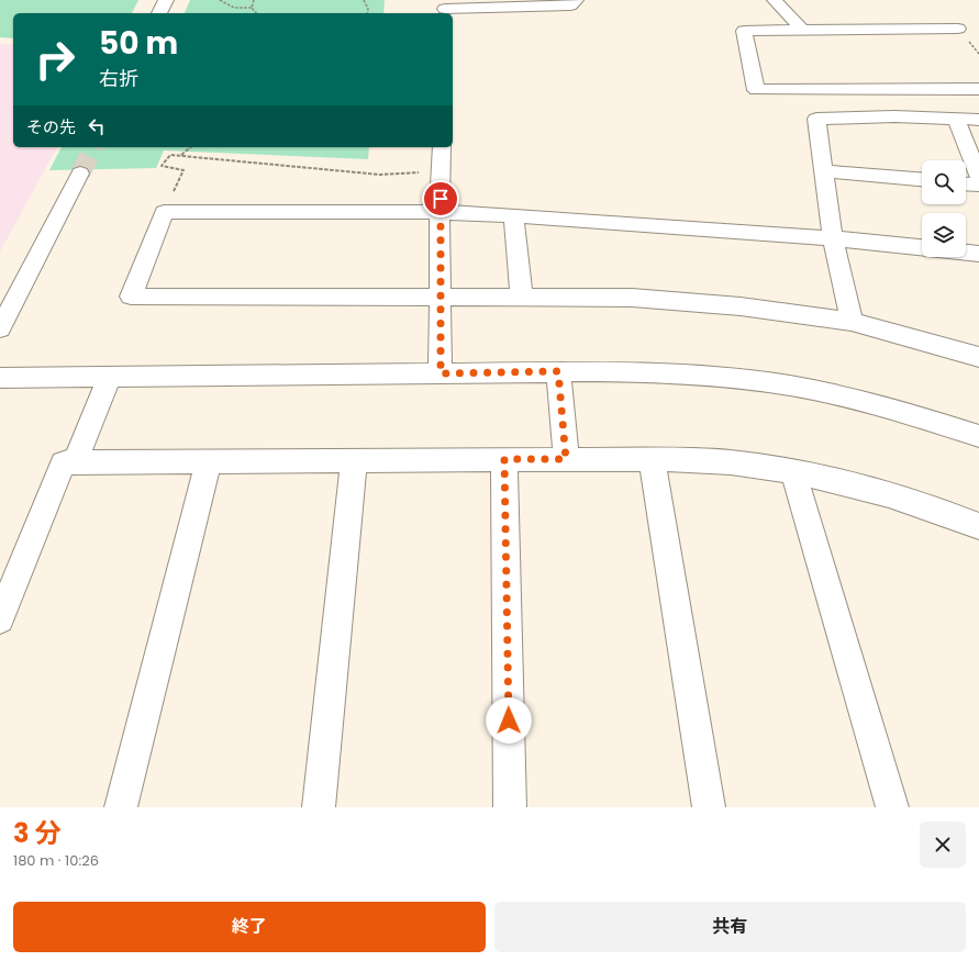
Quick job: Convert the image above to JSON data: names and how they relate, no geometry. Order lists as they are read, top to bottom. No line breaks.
{"page":{"turn":["50 m","右折"],"then":"その先","heading":["3 分","180 m · 10:26"],"buttons":["終了","共有"]}}
